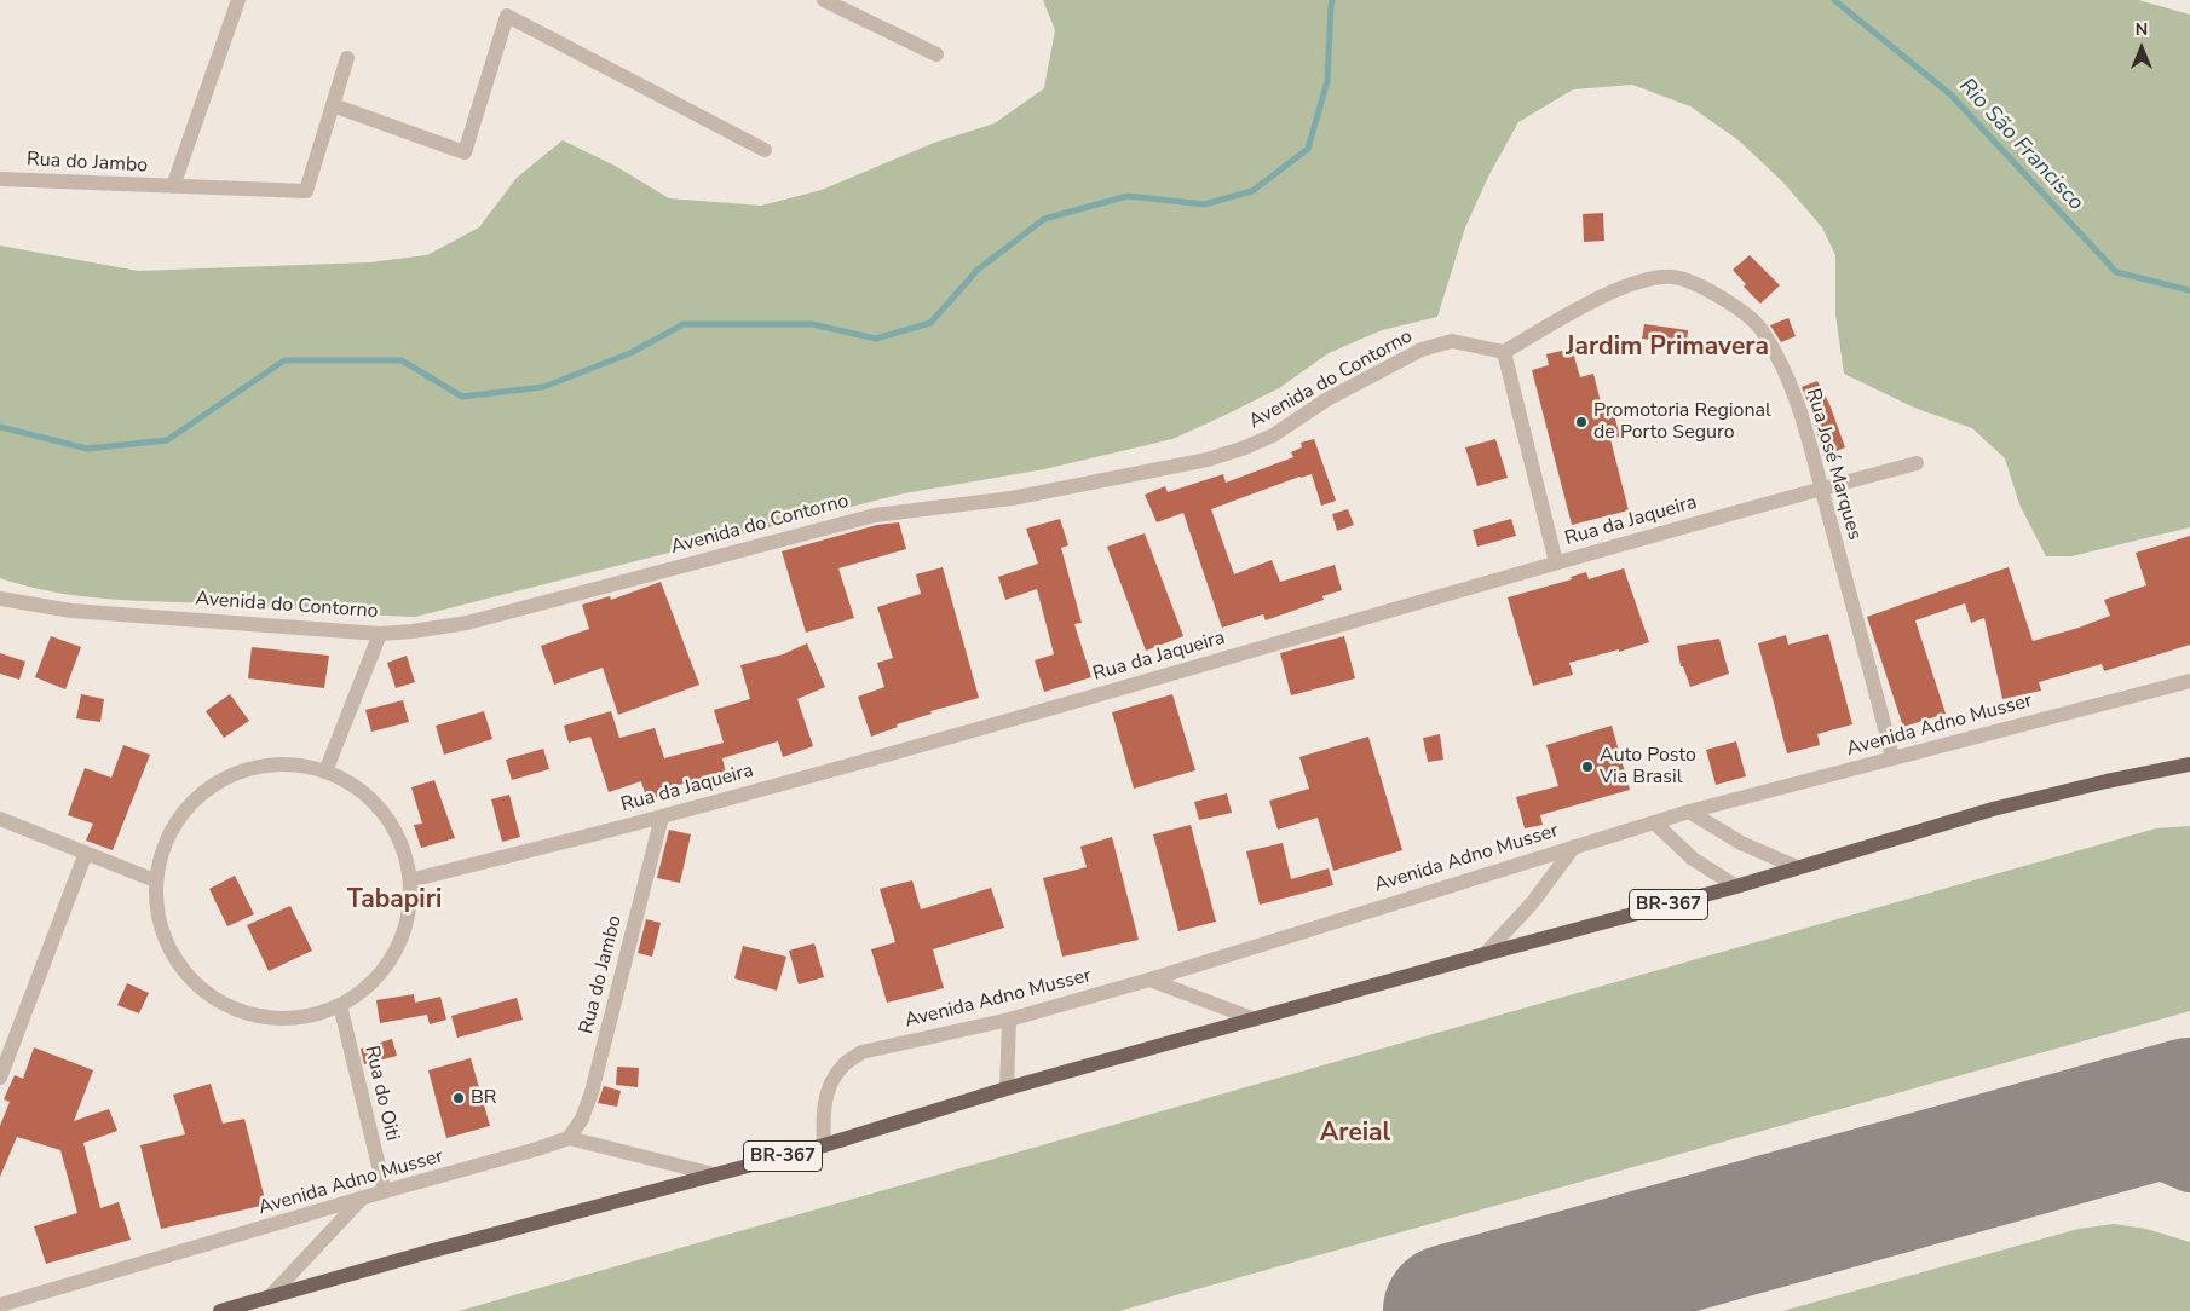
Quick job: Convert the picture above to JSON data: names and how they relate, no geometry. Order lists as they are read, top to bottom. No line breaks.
{"streets":{"main road":["BR-367"],"street":["Rua do Jambo","Avenida do Contorno","Rua José Marques","Rua da Jaqueira","Avenida Adno Musser","Rua do Oiti"]},"crossings":[["Rua do Jambo","Rua da Jaqueira"],["Rua do Jambo","Avenida Adno Musser"],["Avenida do Contorno","Rua José Marques"],["Rua José Marques","Rua da Jaqueira"],["Rua José Marques","Avenida Adno Musser"],["Avenida Adno Musser","BR-367"],["Avenida Adno Musser","Rua do Oiti"]],"districts":["Jardim Primavera","Tabapiri","Areial"],"water":["Rio São Francisco"],"places":["Promotoria Regional de Porto Seguro","Auto Posto Via Brasil","BR"],"north":"top"}
